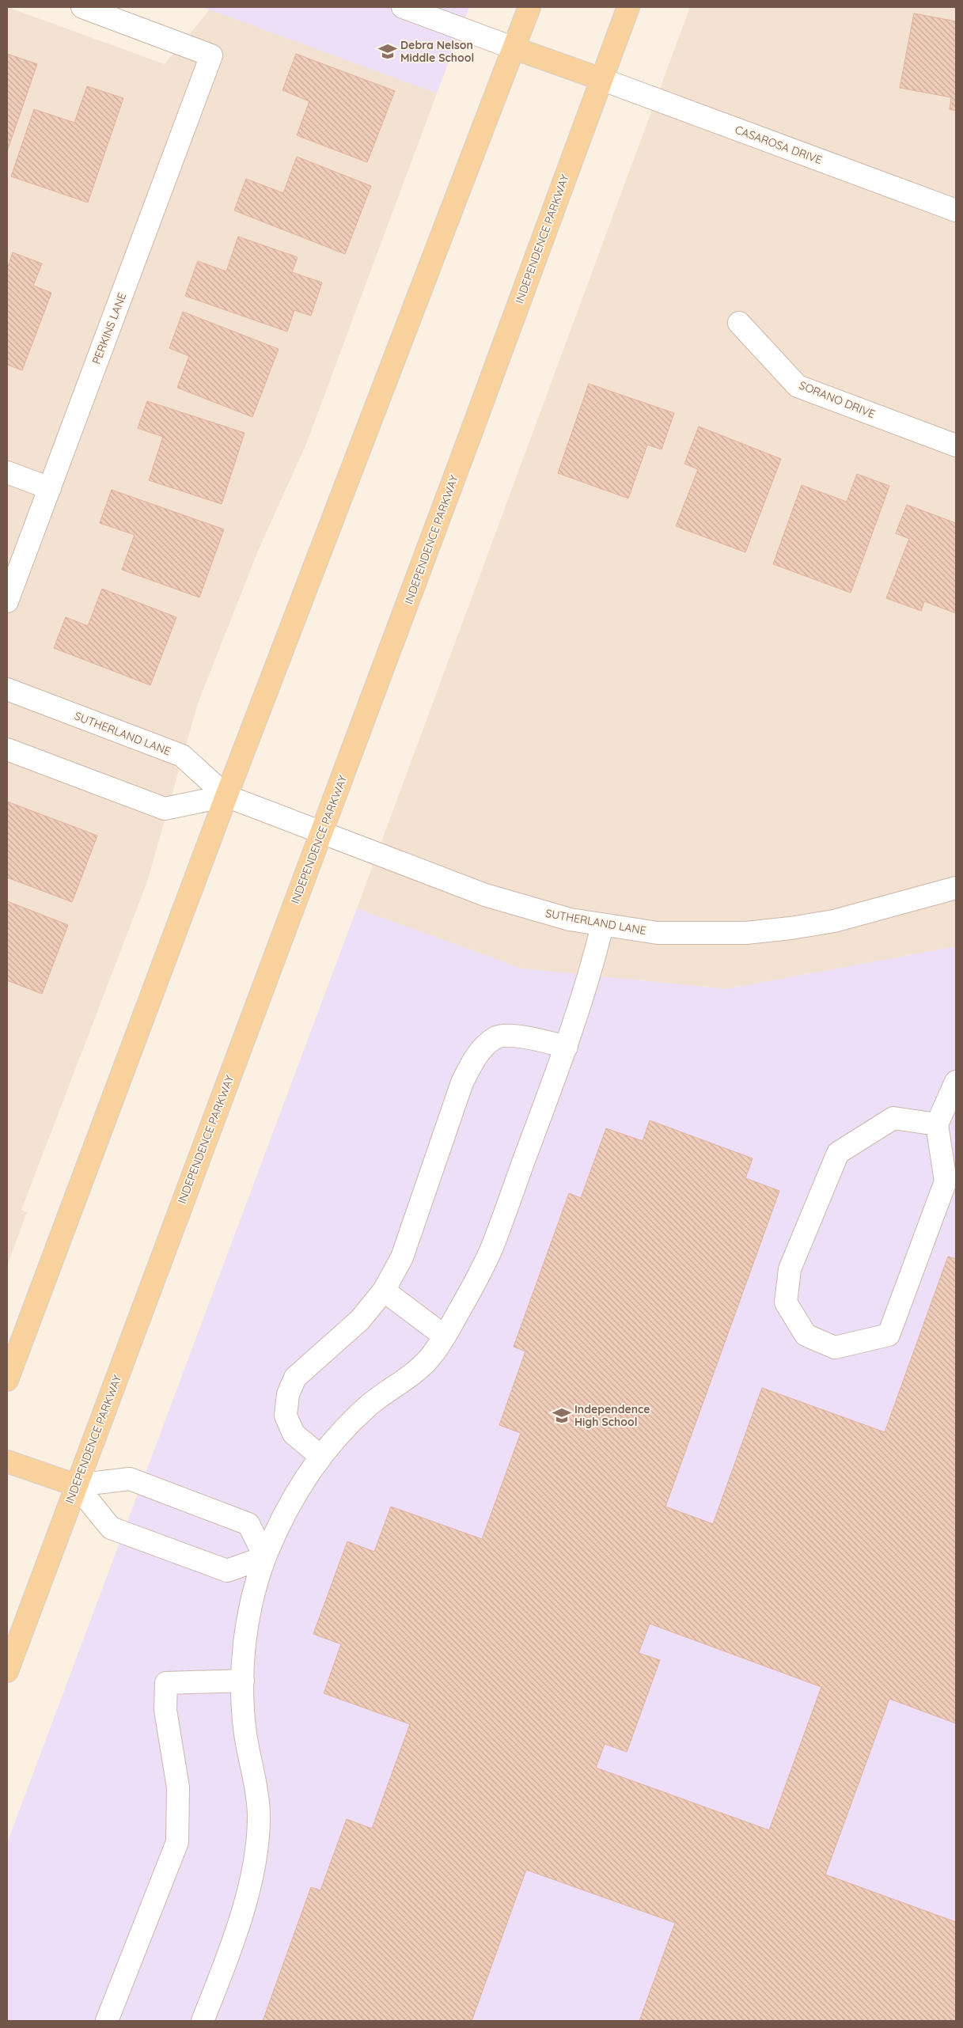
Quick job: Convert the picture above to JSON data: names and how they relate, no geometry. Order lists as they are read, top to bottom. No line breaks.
{"streets":{"main road":["INDEPENDENCE PARKWAY"],"street":["CASAROSA DRIVE","PERKINS LANE","SORANO DRIVE","SUTHERLAND LANE"]},"crossings":[["CASAROSA DRIVE","INDEPENDENCE PARKWAY"],["INDEPENDENCE PARKWAY","SUTHERLAND LANE"]],"places":{"school or university":["Debra Nelson Middle School","Independence High School"]}}
